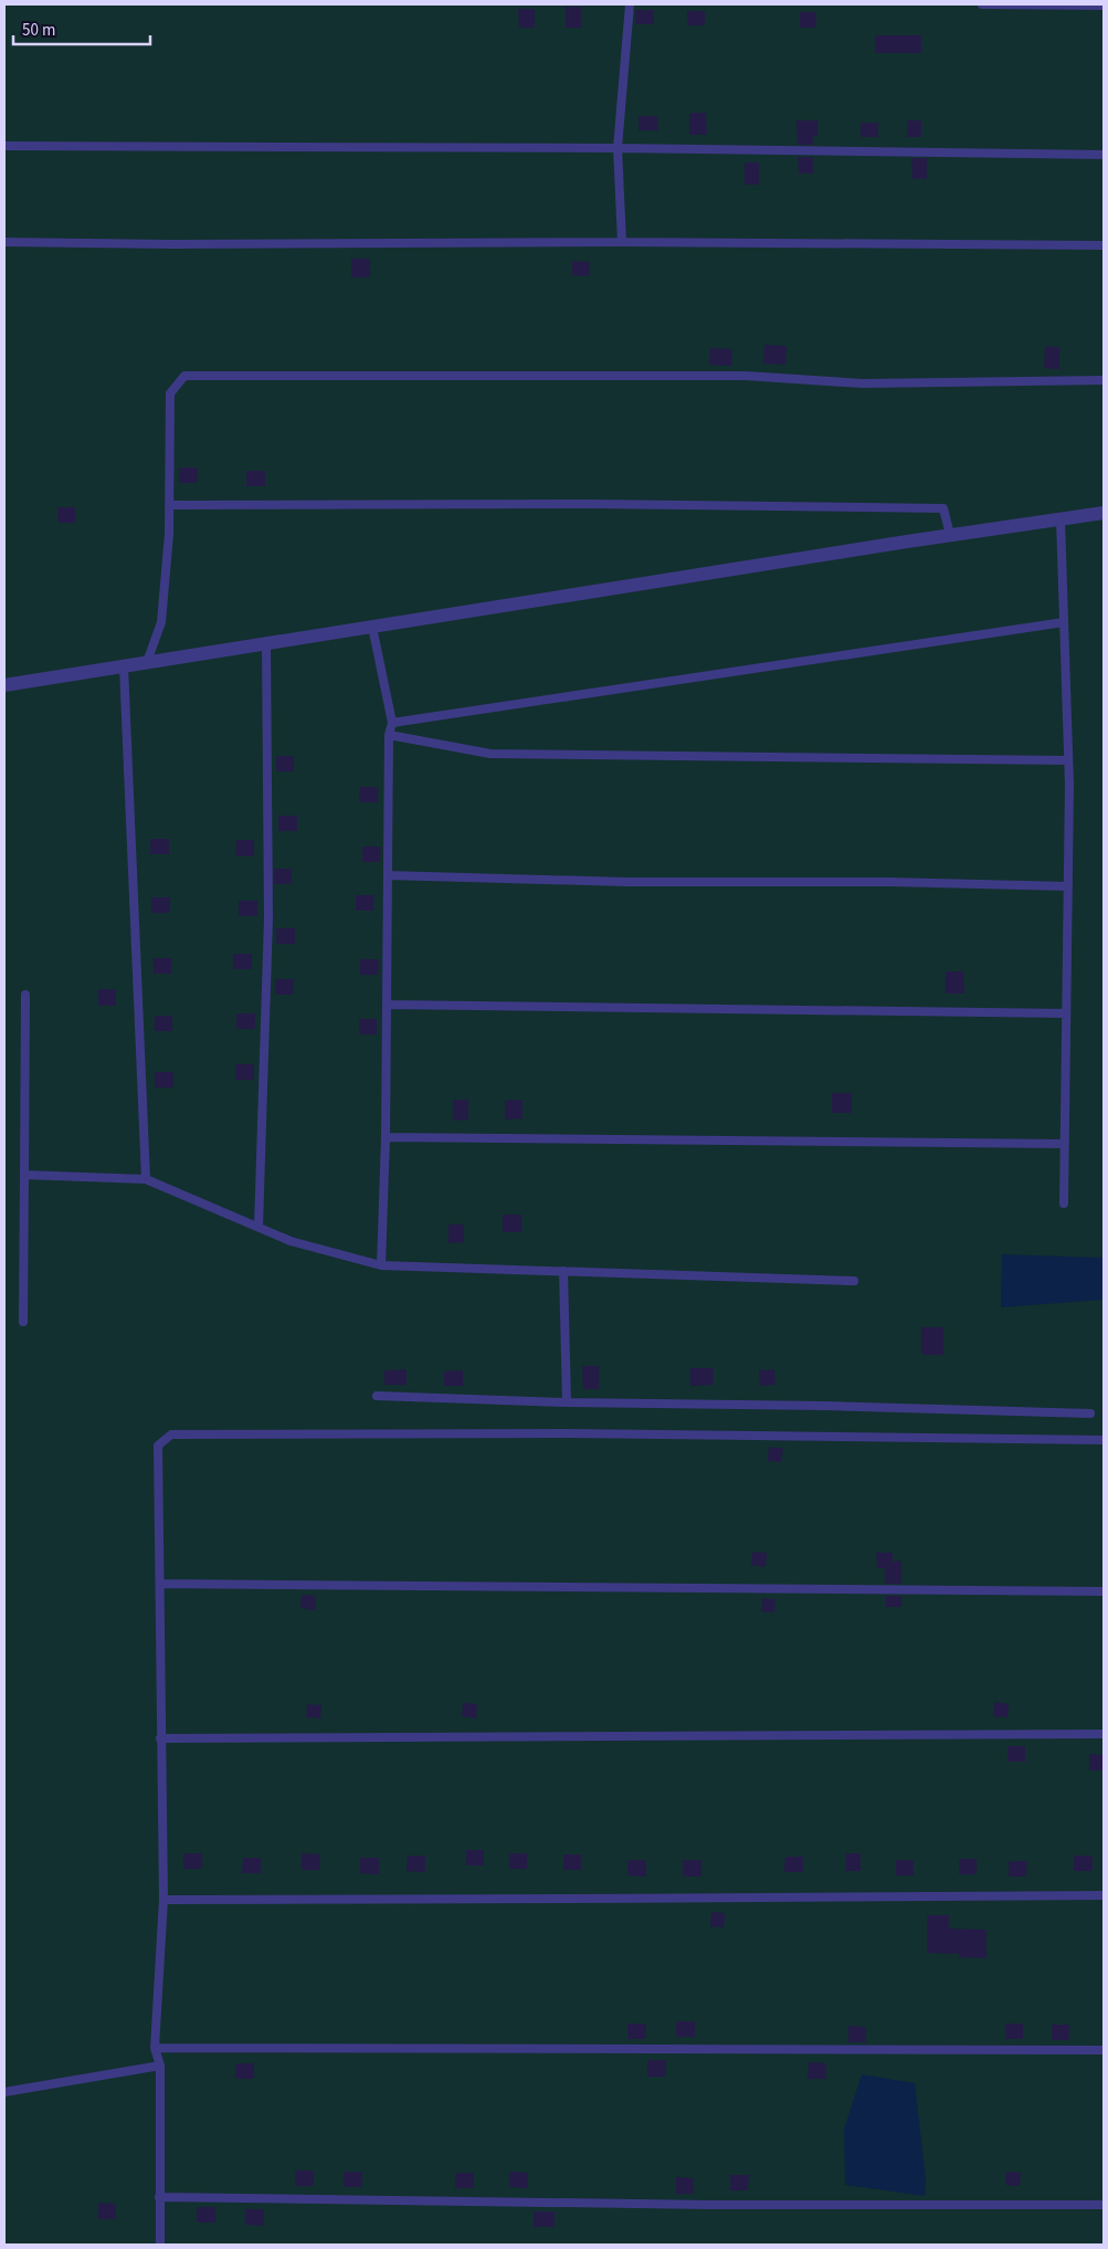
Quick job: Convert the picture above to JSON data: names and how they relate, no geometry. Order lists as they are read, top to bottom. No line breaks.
{"scale_bar":"50 m"}
